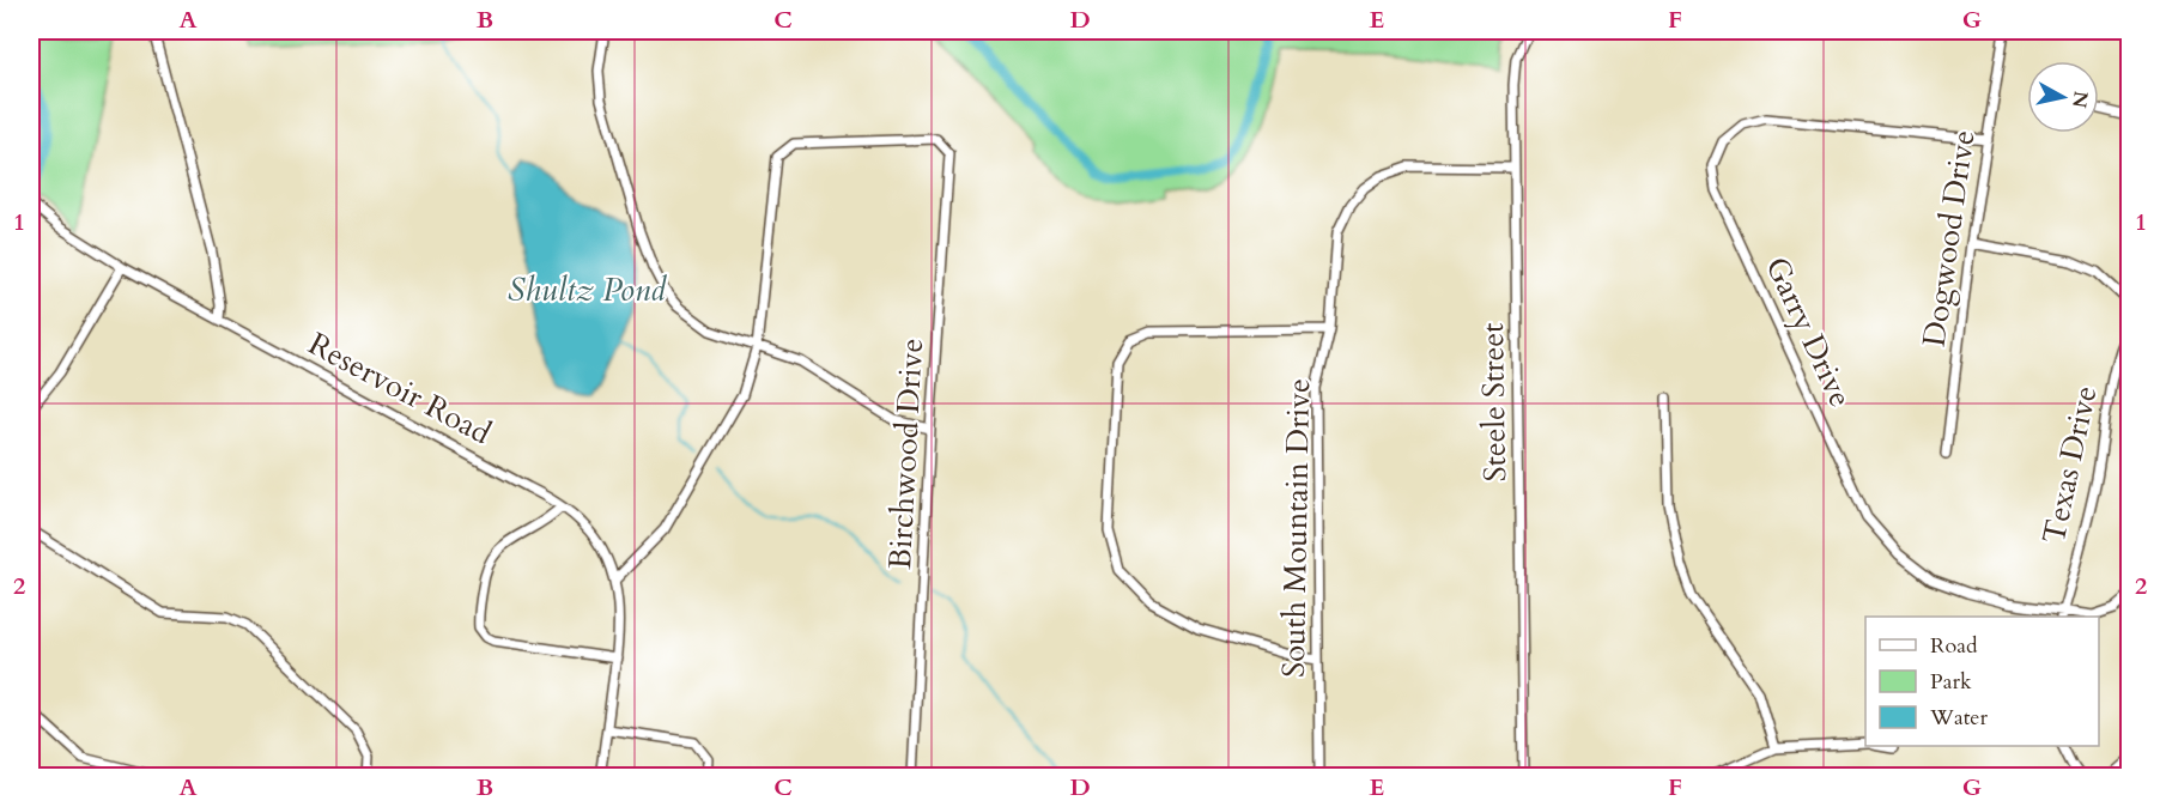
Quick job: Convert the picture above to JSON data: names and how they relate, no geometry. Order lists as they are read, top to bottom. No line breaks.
{"streets":{"street":["Dogwood Drive","Garry Drive","Reservoir Road","Steele Street","Birchwood Drive","Texas Drive","South Mountain Drive"]},"crossings":[["Dogwood Drive","Garry Drive"],["Garry Drive","Texas Drive"],["Steele Street","South Mountain Drive"]],"water":["Shultz Pond"],"legend":["Road","Park","Water"],"north":"right","grid":{"columns":["A","B","C","D","E","F","G"],"rows":["1","2"]}}
